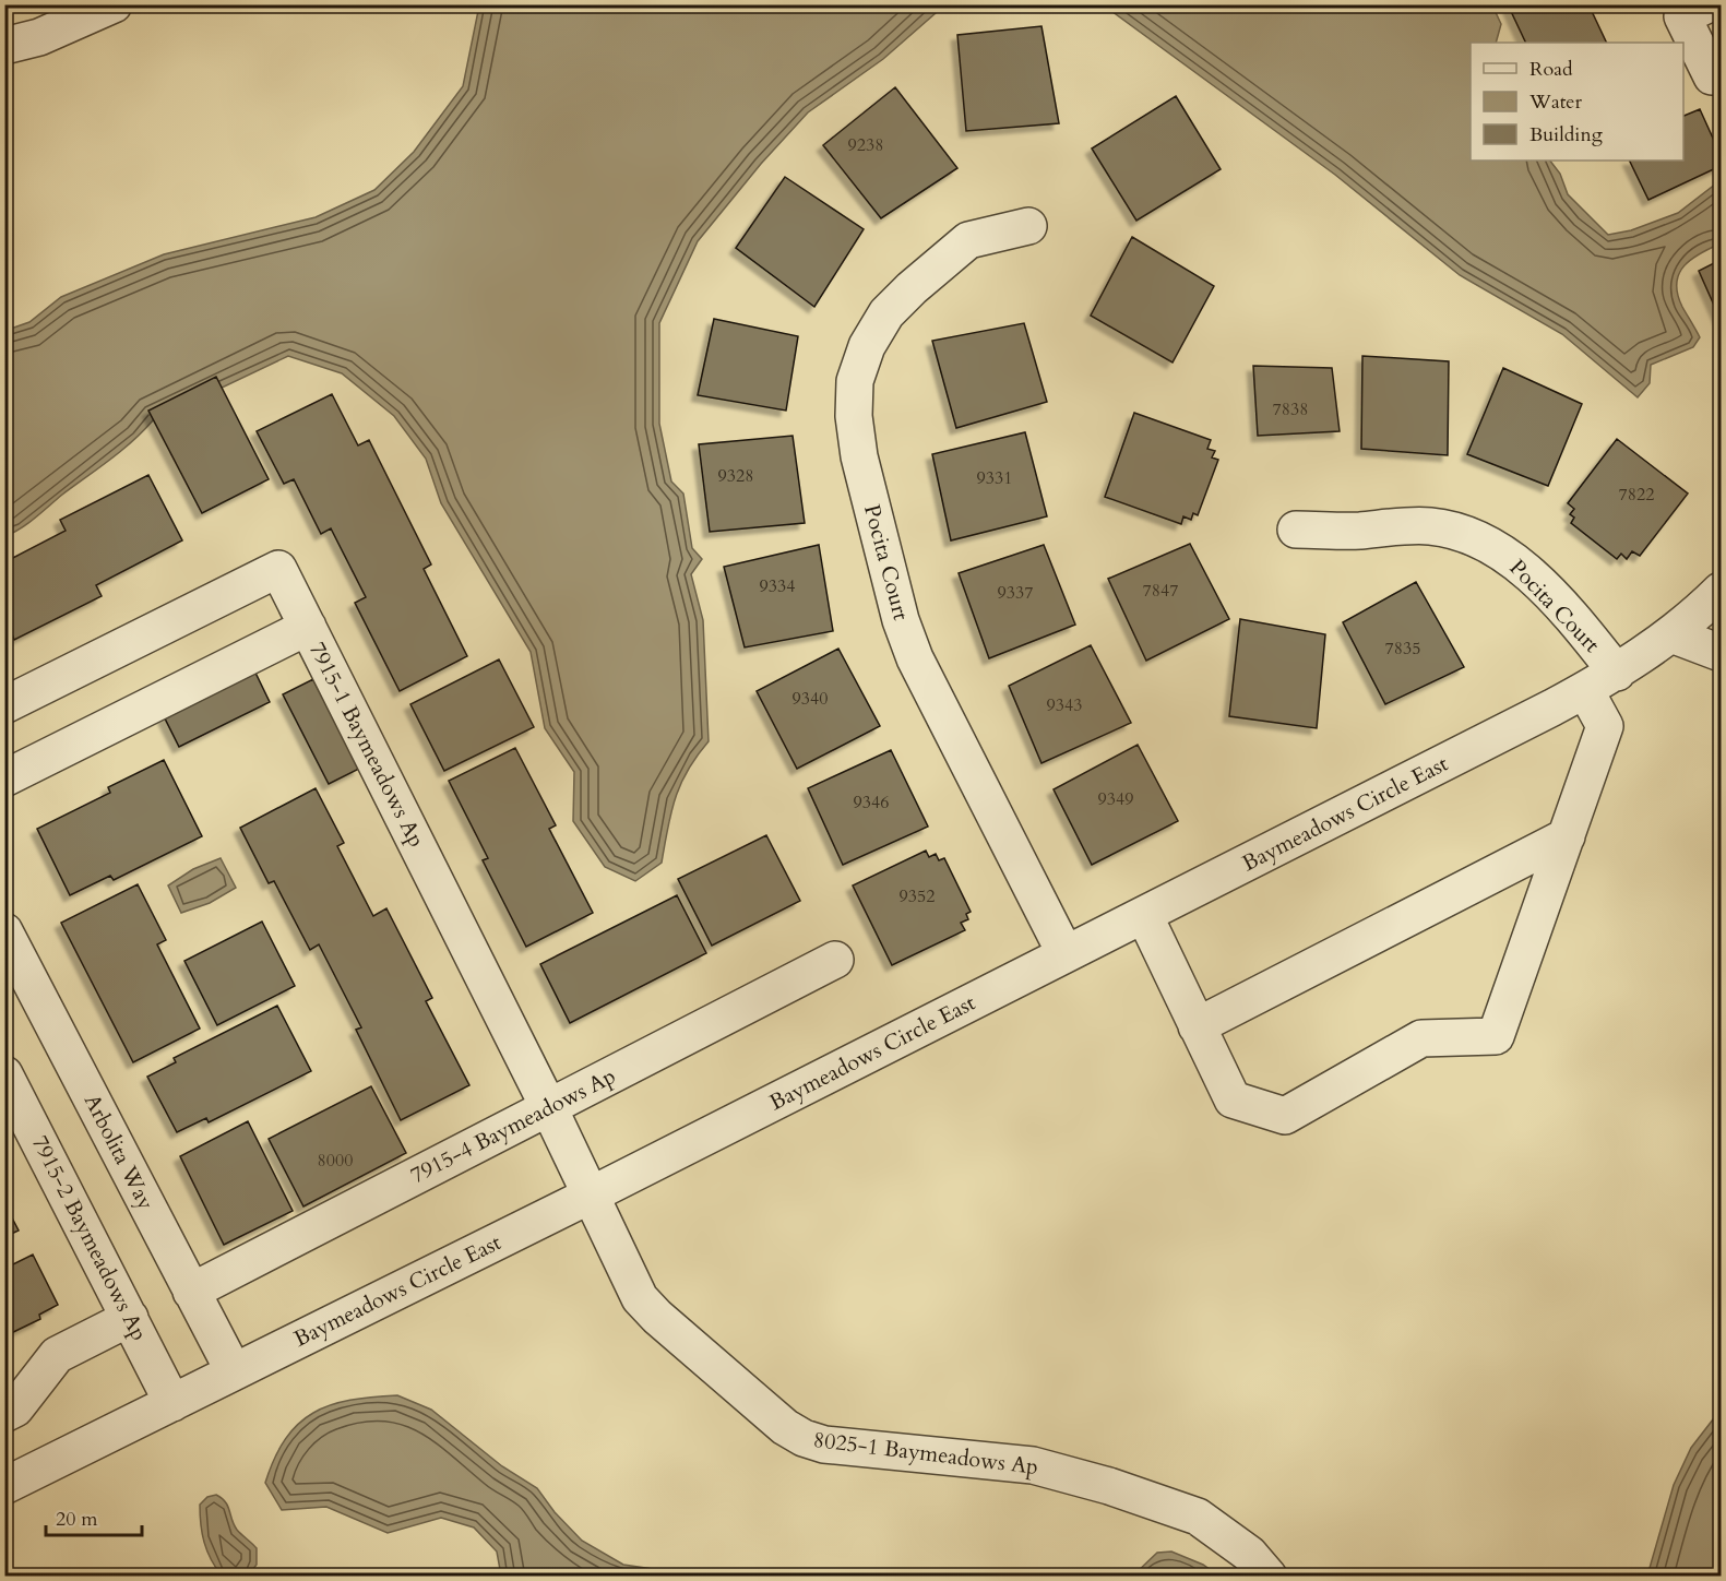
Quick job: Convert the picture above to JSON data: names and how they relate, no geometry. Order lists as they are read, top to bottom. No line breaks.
{"streets":{"street":["Pocita Court","7915-1 Baymeadows Ap","Baymeadows Circle East","7915-4 Baymeadows Ap","Arbolita Way","7915-2 Baymeadows Ap","8025-1 Baymeadows Ap"]},"crossings":[["Pocita Court","Baymeadows Circle East"],["7915-1 Baymeadows Ap","Baymeadows Circle East"],["7915-1 Baymeadows Ap","7915-4 Baymeadows Ap"],["7915-1 Baymeadows Ap","8025-1 Baymeadows Ap"],["Baymeadows Circle East","Arbolita Way"],["Baymeadows Circle East","7915-2 Baymeadows Ap"],["Baymeadows Circle East","8025-1 Baymeadows Ap"],["7915-4 Baymeadows Ap","Arbolita Way"]],"house_numbers":["9238","7838","9328","9331","7822","9334","7847","9337","7835","9340","9343","9349","9346","9352","8000"],"legend":["Road","Water","Building"],"scale_bar":"20 m"}
